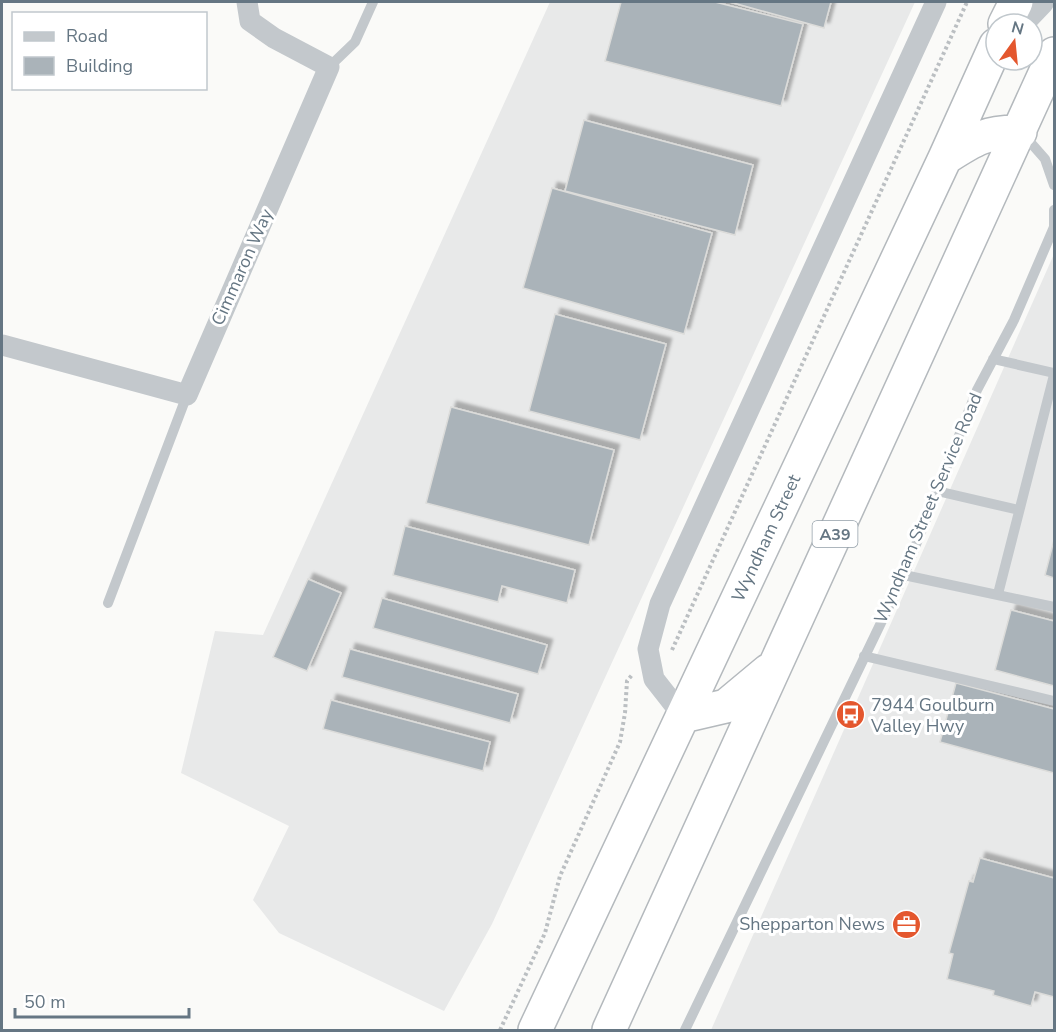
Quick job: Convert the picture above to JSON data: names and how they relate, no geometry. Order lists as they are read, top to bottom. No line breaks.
{"streets":{"highway":["A39","Wyndham Street"],"street":["Cimmaron Way"],"lane":["Wyndham Street Service Road"]},"places":{"bus stop":["7944 Goulburn Valley Hwy"],"office":["Shepparton News"]},"legend":["Road","Building"],"scale_bar":"50 m","north":"top"}
